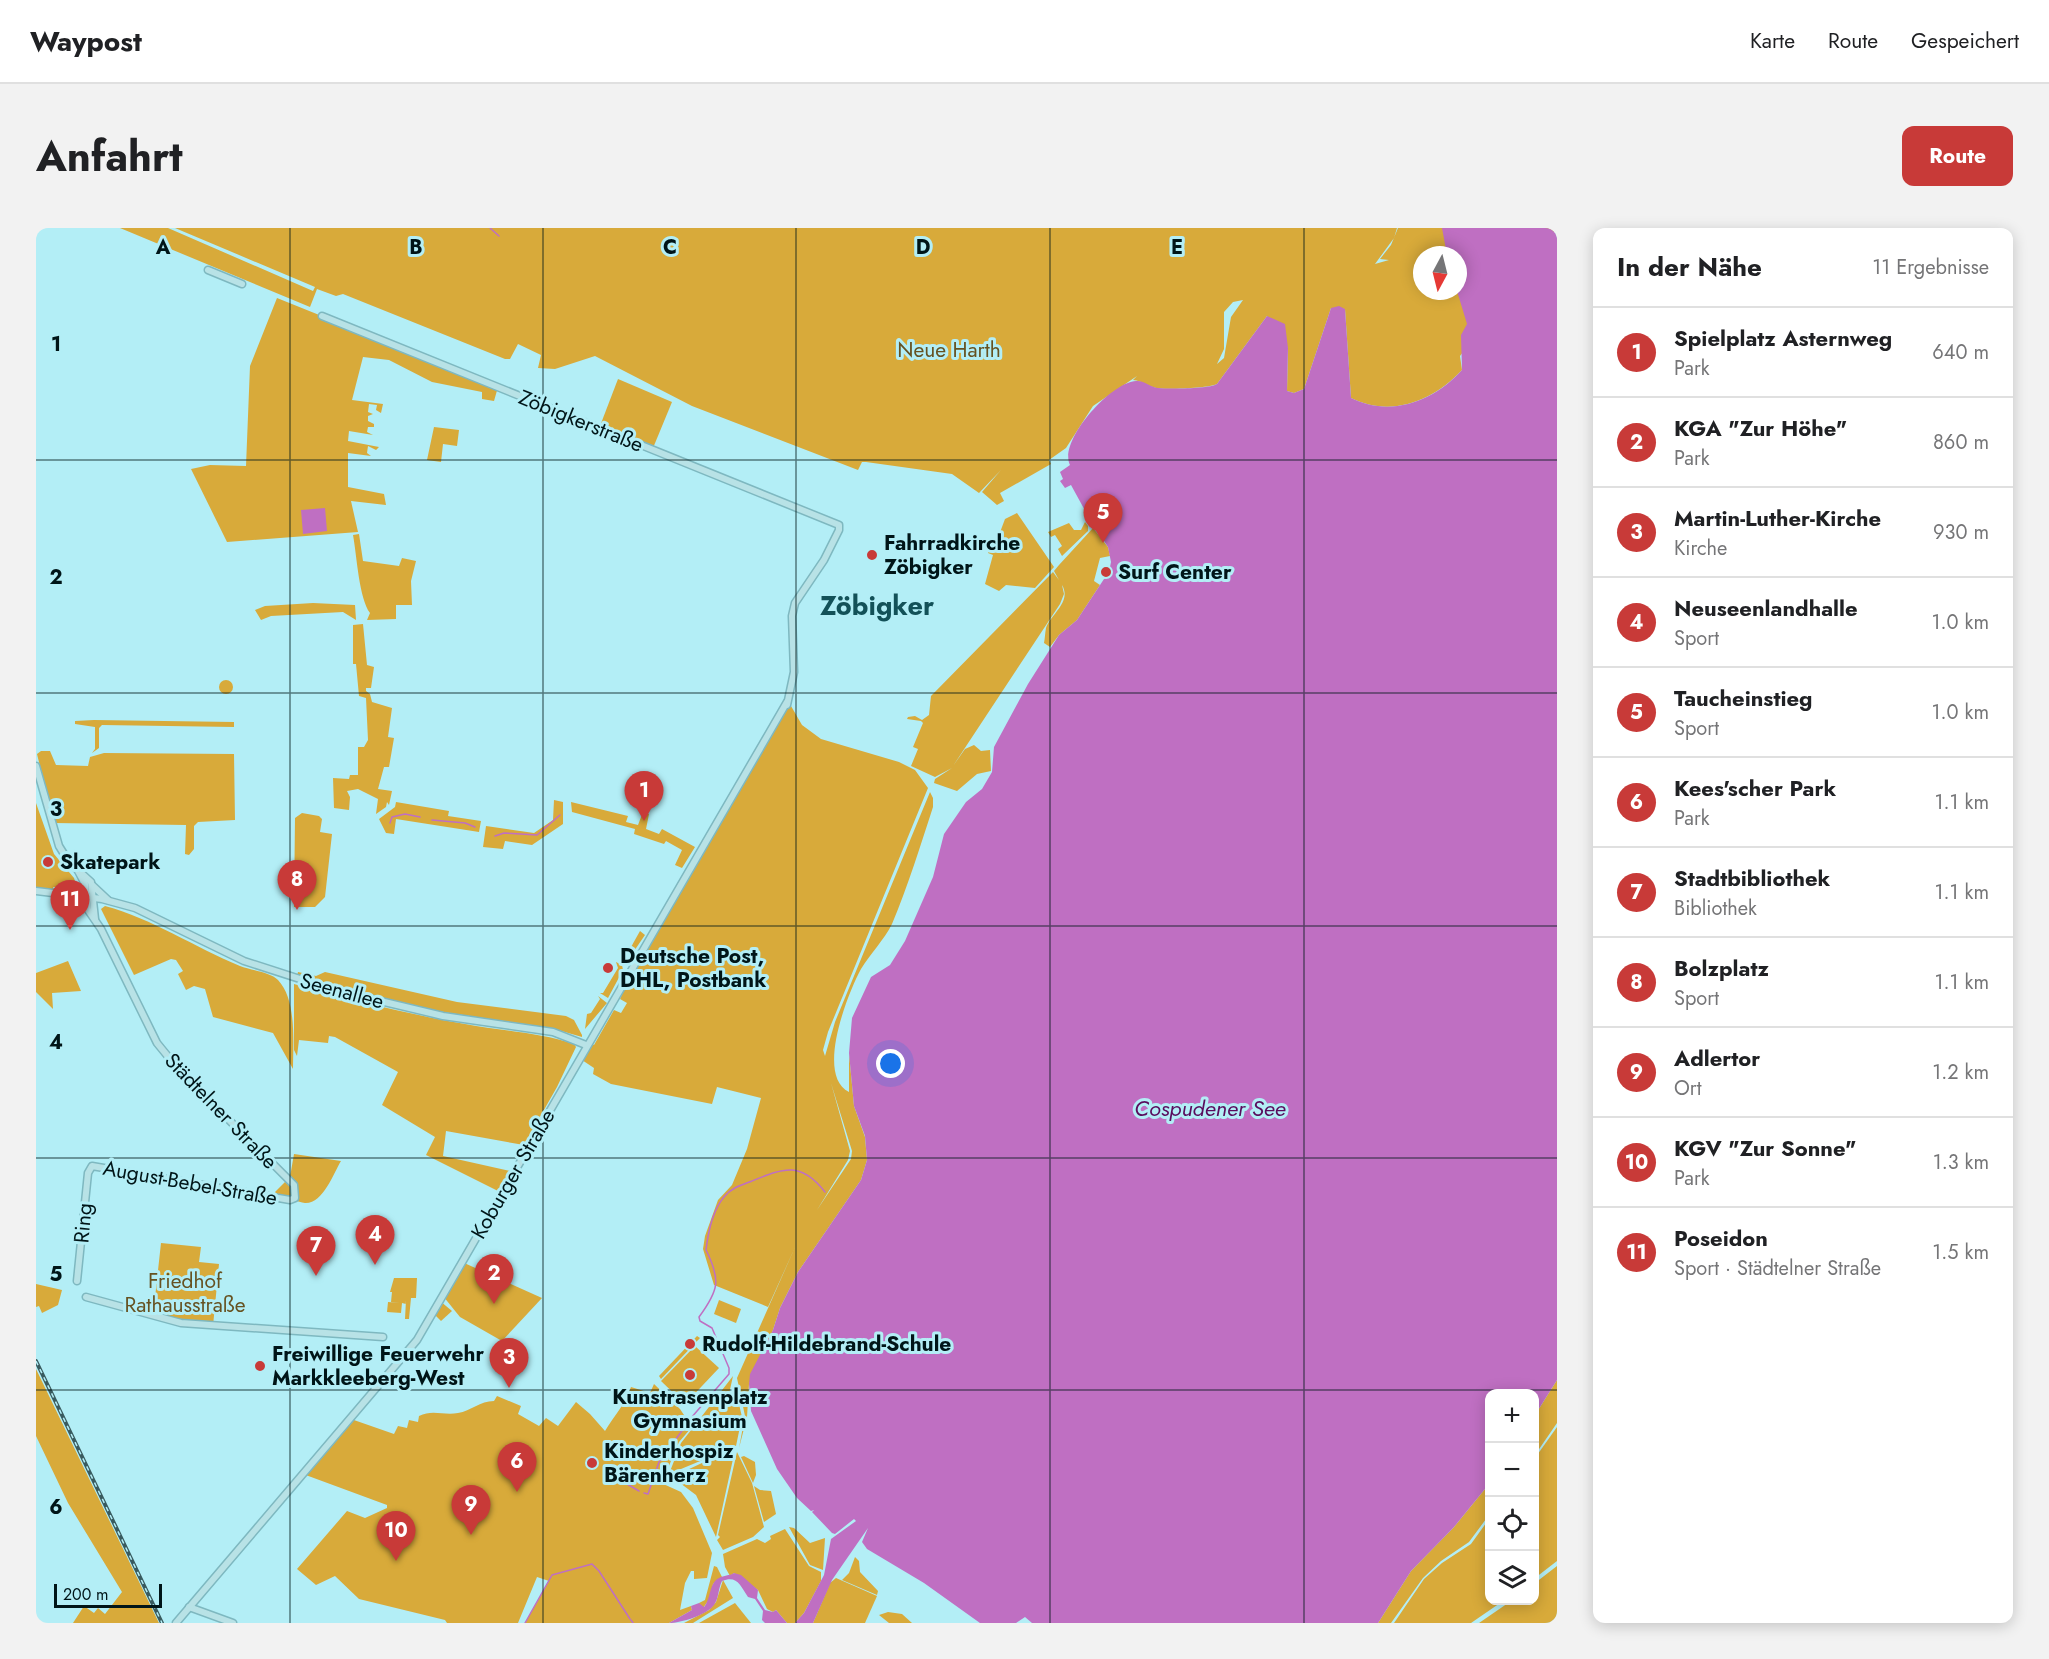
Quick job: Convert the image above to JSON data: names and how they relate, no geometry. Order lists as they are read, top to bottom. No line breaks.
{"streets":{"main road":["Zöbigkerstraße","Seenallee","Städtelner Straße","Koburger Straße","August-Bebel-Straße","Ring"]},"crossings":[["Zöbigkerstraße","Koburger Straße"],["Seenallee","Städtelner Straße"],["Seenallee","Koburger Straße"],["Städtelner Straße","August-Bebel-Straße"],["August-Bebel-Straße","Ring"]],"districts":["Zöbigker"],"water":["Cospudener See"],"parks":["Neue Harth","Friedhof Rathausstraße"],"places":["Fahrradkirche Zöbigker","Surf Center","Skatepark","Deutsche Post, DHL, Postbank","Rudolf-Hildebrand-Schule","Freiwillige Feuerwehr Markkleeberg-West","Kunstrasenplatz Gymnasium","Kinderhospiz Bärenherz"],"scale_bar":"200 m","north":"bottom","page":{"header":"Waypost","nav":["Karte","Route","Gespeichert"],"title":"Anfahrt","buttons":"Route","heading":["In der Nähe","11 Ergebnisse"],"list":[{"mark":"1","name":"Spielplatz Asternweg","note":"Park","value":"640 m"},{"mark":"2","name":"KGA \"Zur Höhe\"","note":"Park","value":"860 m"},{"mark":"3","name":"Martin-Luther-Kirche","note":"Kirche","value":"930 m"},{"mark":"4","name":"Neuseenlandhalle","note":"Sport","value":"1.0 km"},{"mark":"5","name":"Taucheinstieg","note":"Sport","value":"1.0 km"},{"mark":"6","name":"Kees'scher Park","note":"Park","value":"1.1 km"},{"mark":"7","name":"Stadtbibliothek","note":"Bibliothek","value":"1.1 km"},{"mark":"8","name":"Bolzplatz","note":"Sport","value":"1.1 km"},{"mark":"9","name":"Adlertor","note":"Ort","value":"1.2 km"},{"mark":"10","name":"KGV \"Zur Sonne\"","note":"Park","value":"1.3 km"},{"mark":"11","name":"Poseidon","note":"Sport · Städtelner Straße","value":"1.5 km"}],"pins":["5","1","8","11","4","7","2","3","6","9","10"],"map_buttons":["+","−"],"scale":"200 m"},"grid":{"columns":["A","B","C","D","E"],"rows":["1","2","3","4","5","6"]}}
